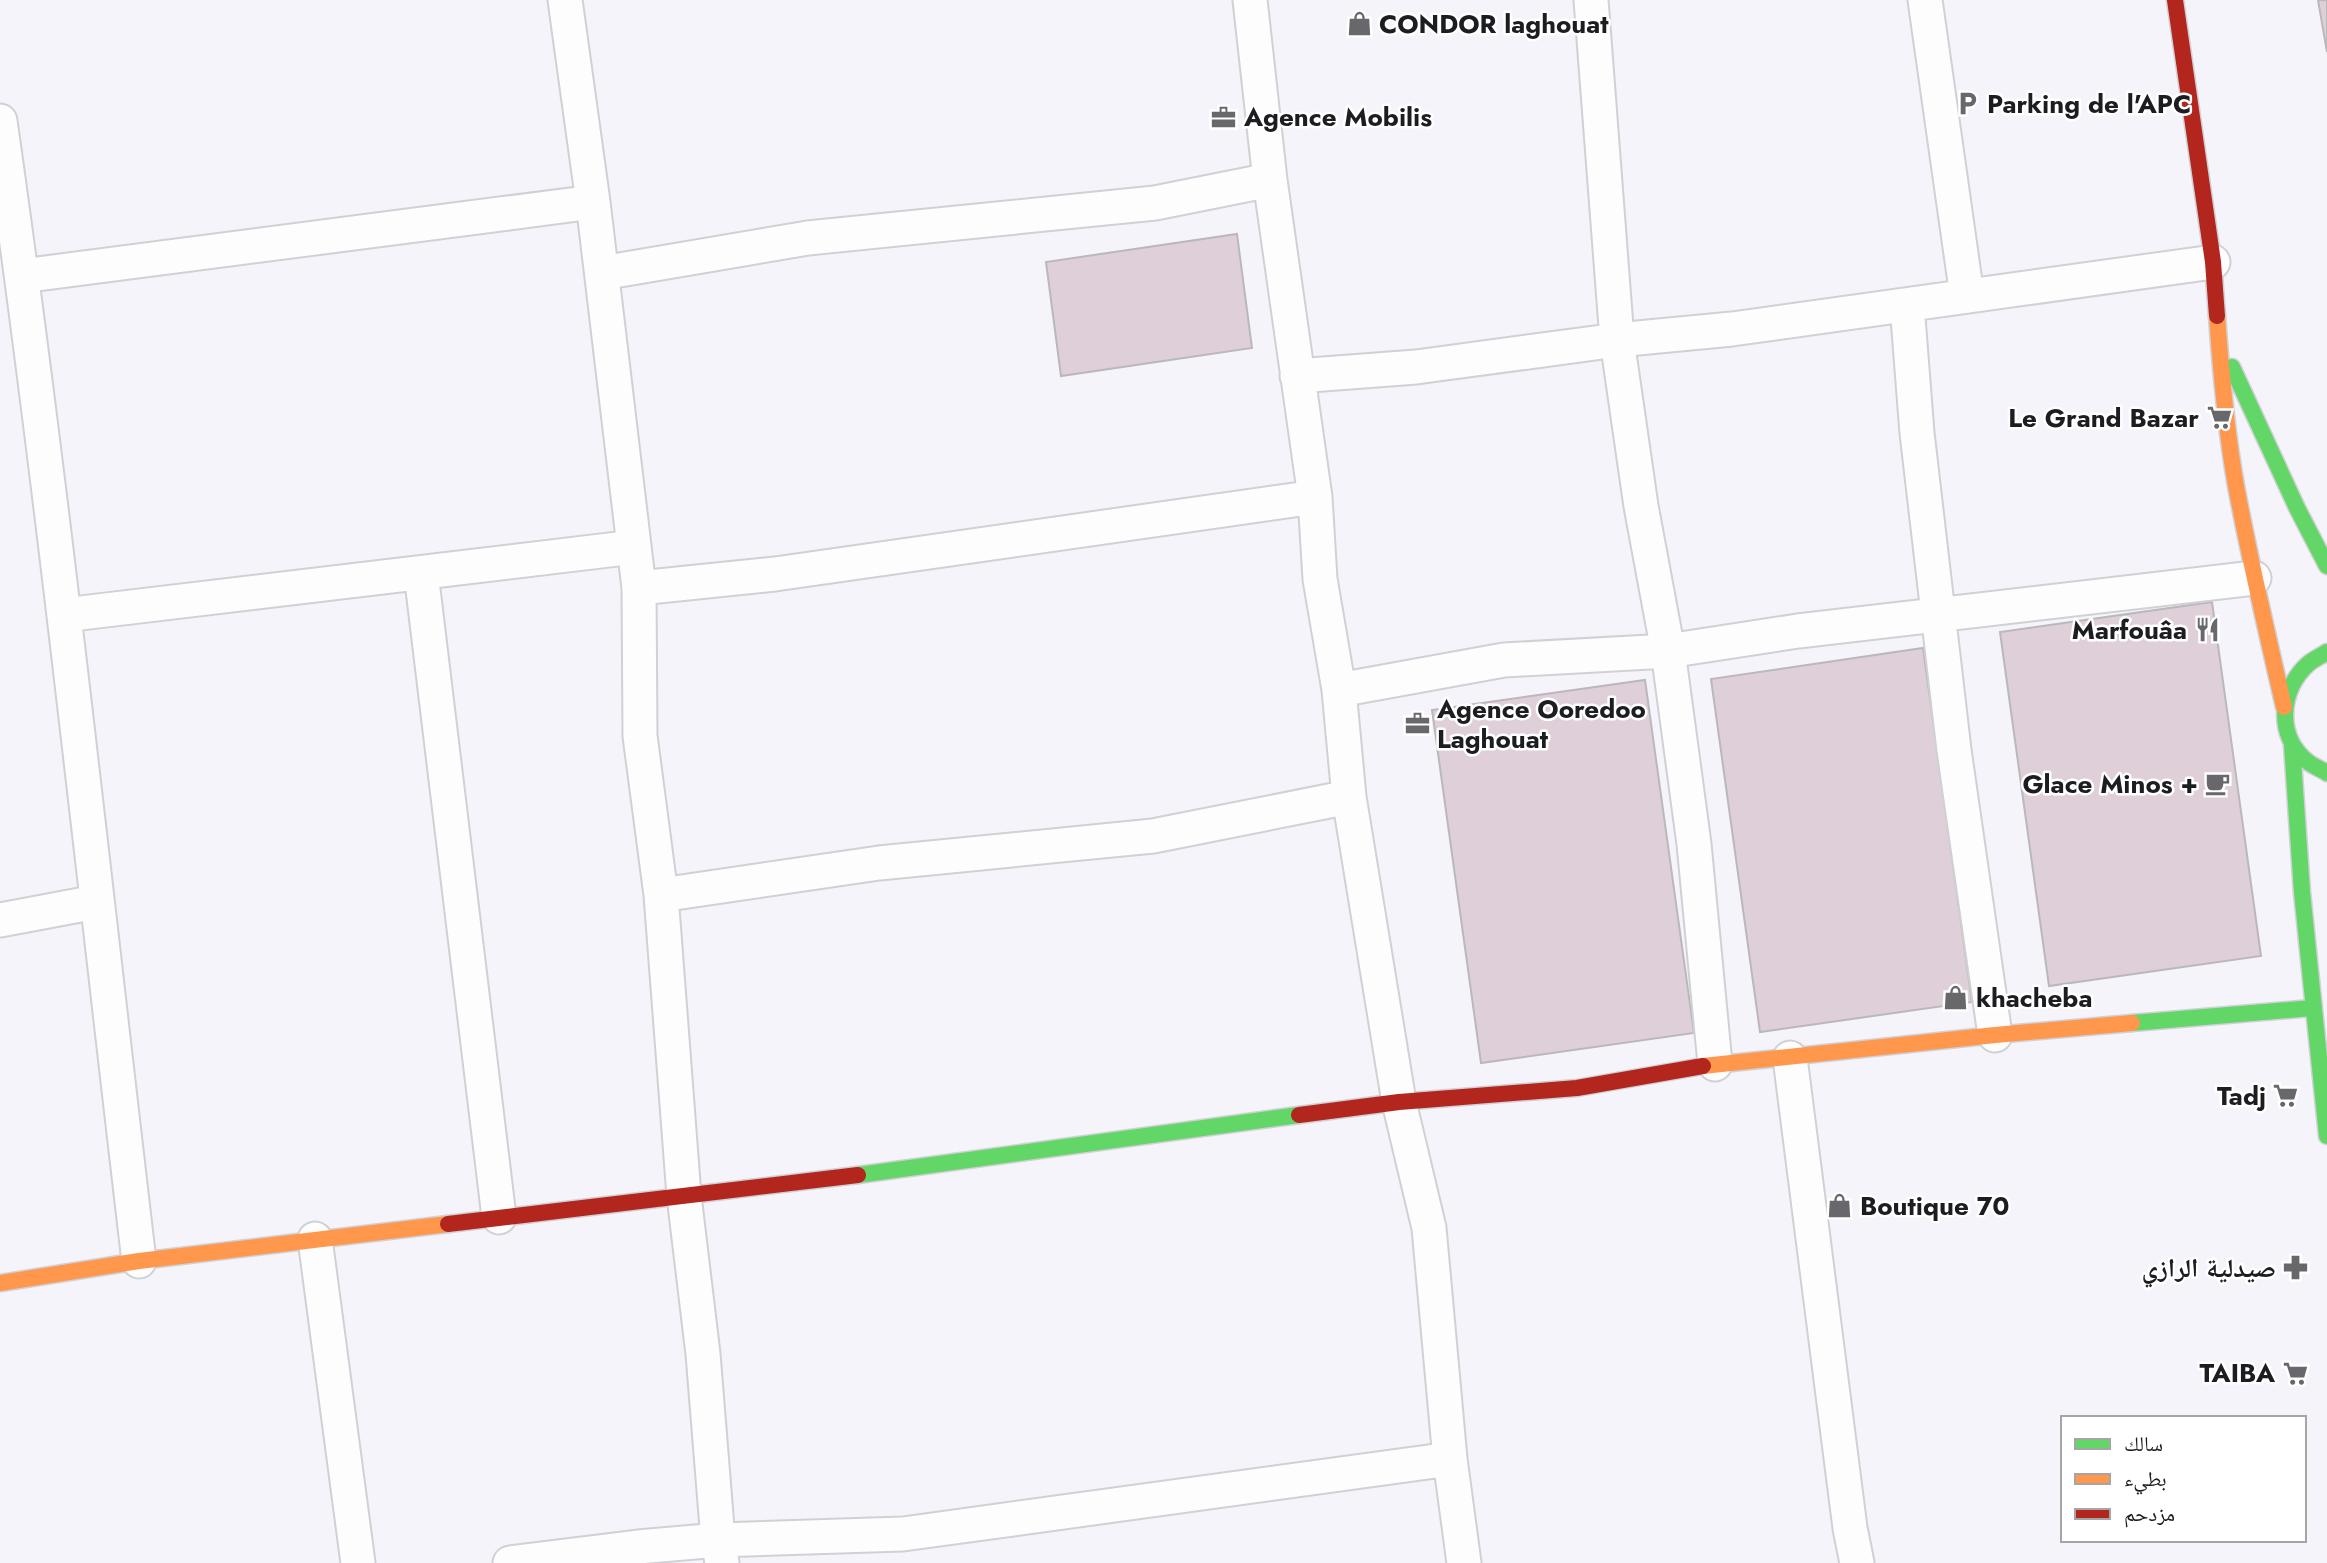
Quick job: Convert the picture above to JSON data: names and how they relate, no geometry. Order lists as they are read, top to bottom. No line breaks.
{"places":{"shop":["CONDOR laghouat","khacheba","Boutique 70"],"parking":["Parking de l'APC"],"office":["Agence Mobilis","Agence Ooredoo Laghouat"],"supermarket":["Le Grand Bazar","Tadj","TAIBA"],"restaurant":["Marfouâa"],"cafe":["Glace Minos +"],"pharmacy":["صيدلية الرازي"]},"legend":["سالك","بطيء","مزدحم"]}
